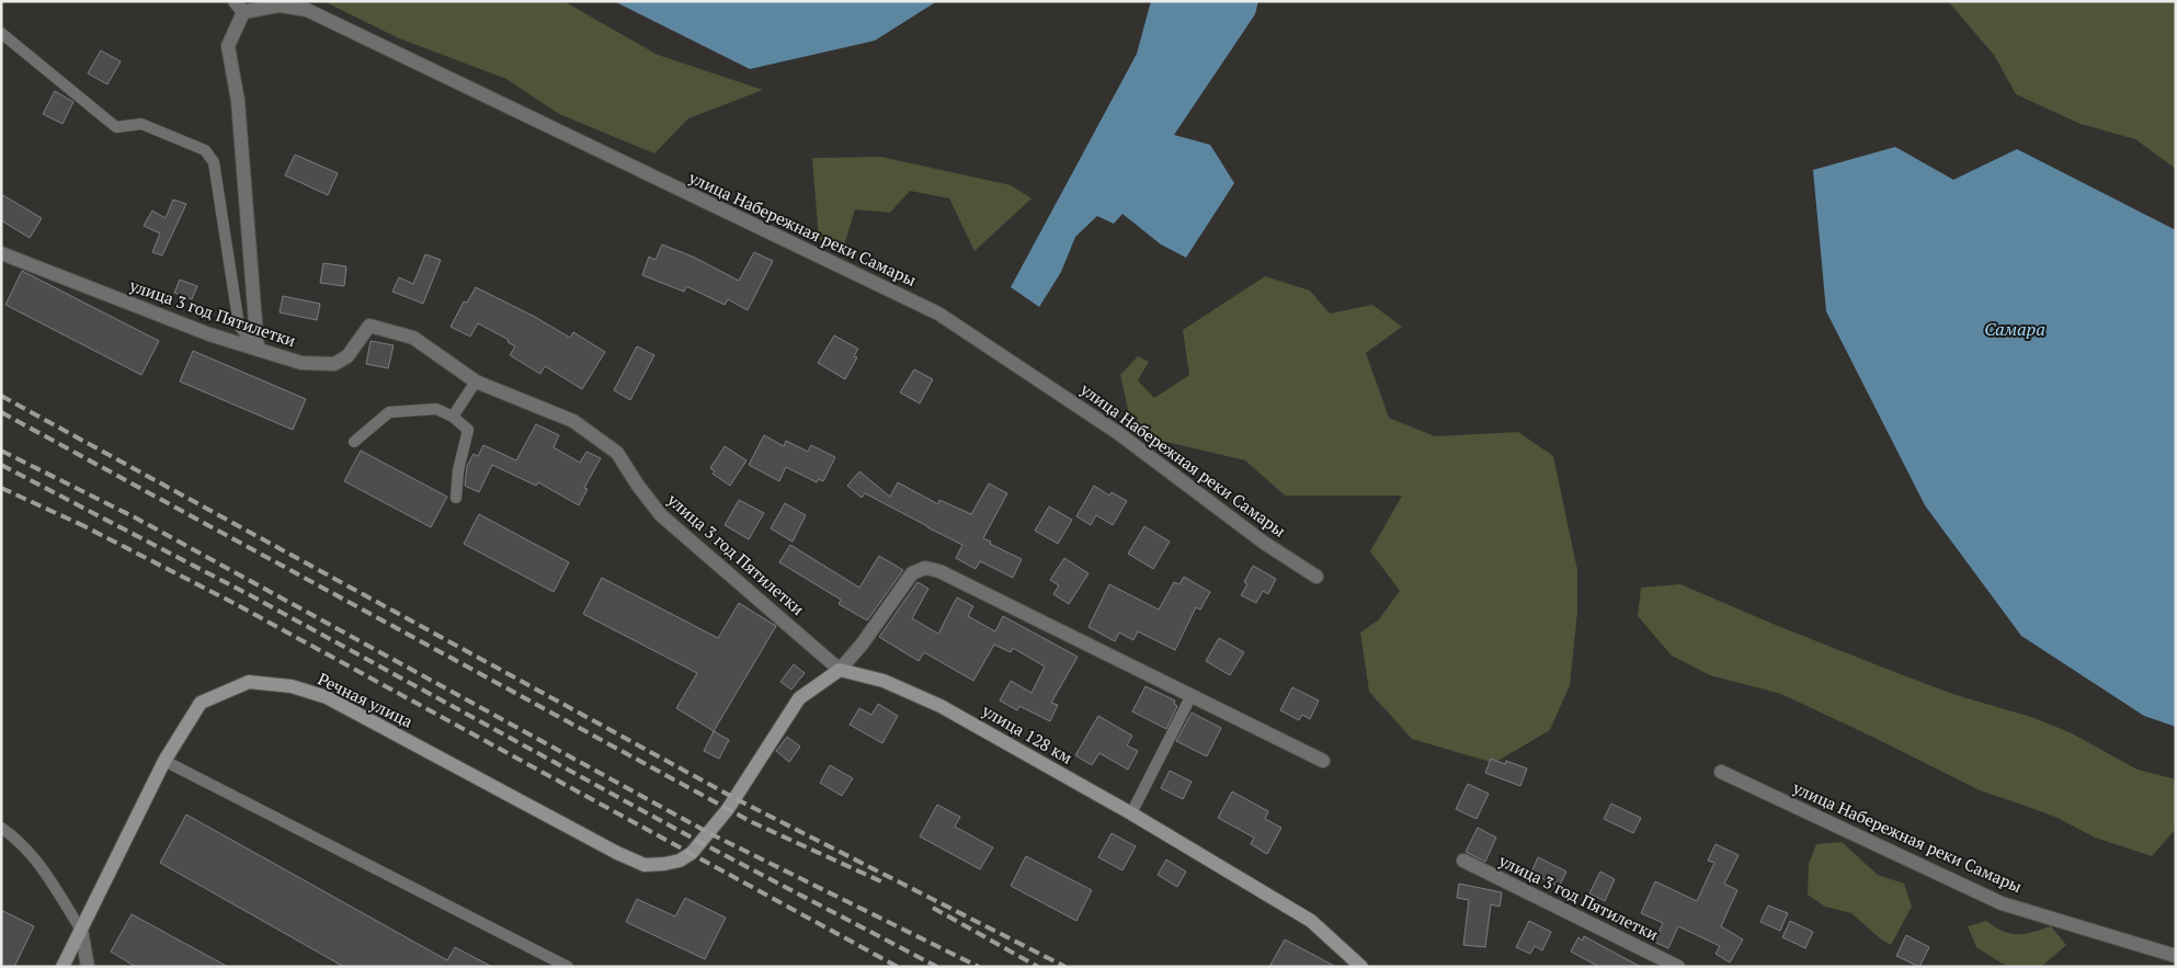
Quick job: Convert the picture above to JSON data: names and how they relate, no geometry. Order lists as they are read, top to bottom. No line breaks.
{"streets":{"street":["улица Набережная реки Самары","улица 3 год Пятилетки","Речная улица","улица 128 км"]},"crossings":[["улица 3 год Пятилетки","Речная улица"],["улица 3 год Пятилетки","улица 128 км"],["Речная улица","улица 128 км"]],"water":["Самара"]}
